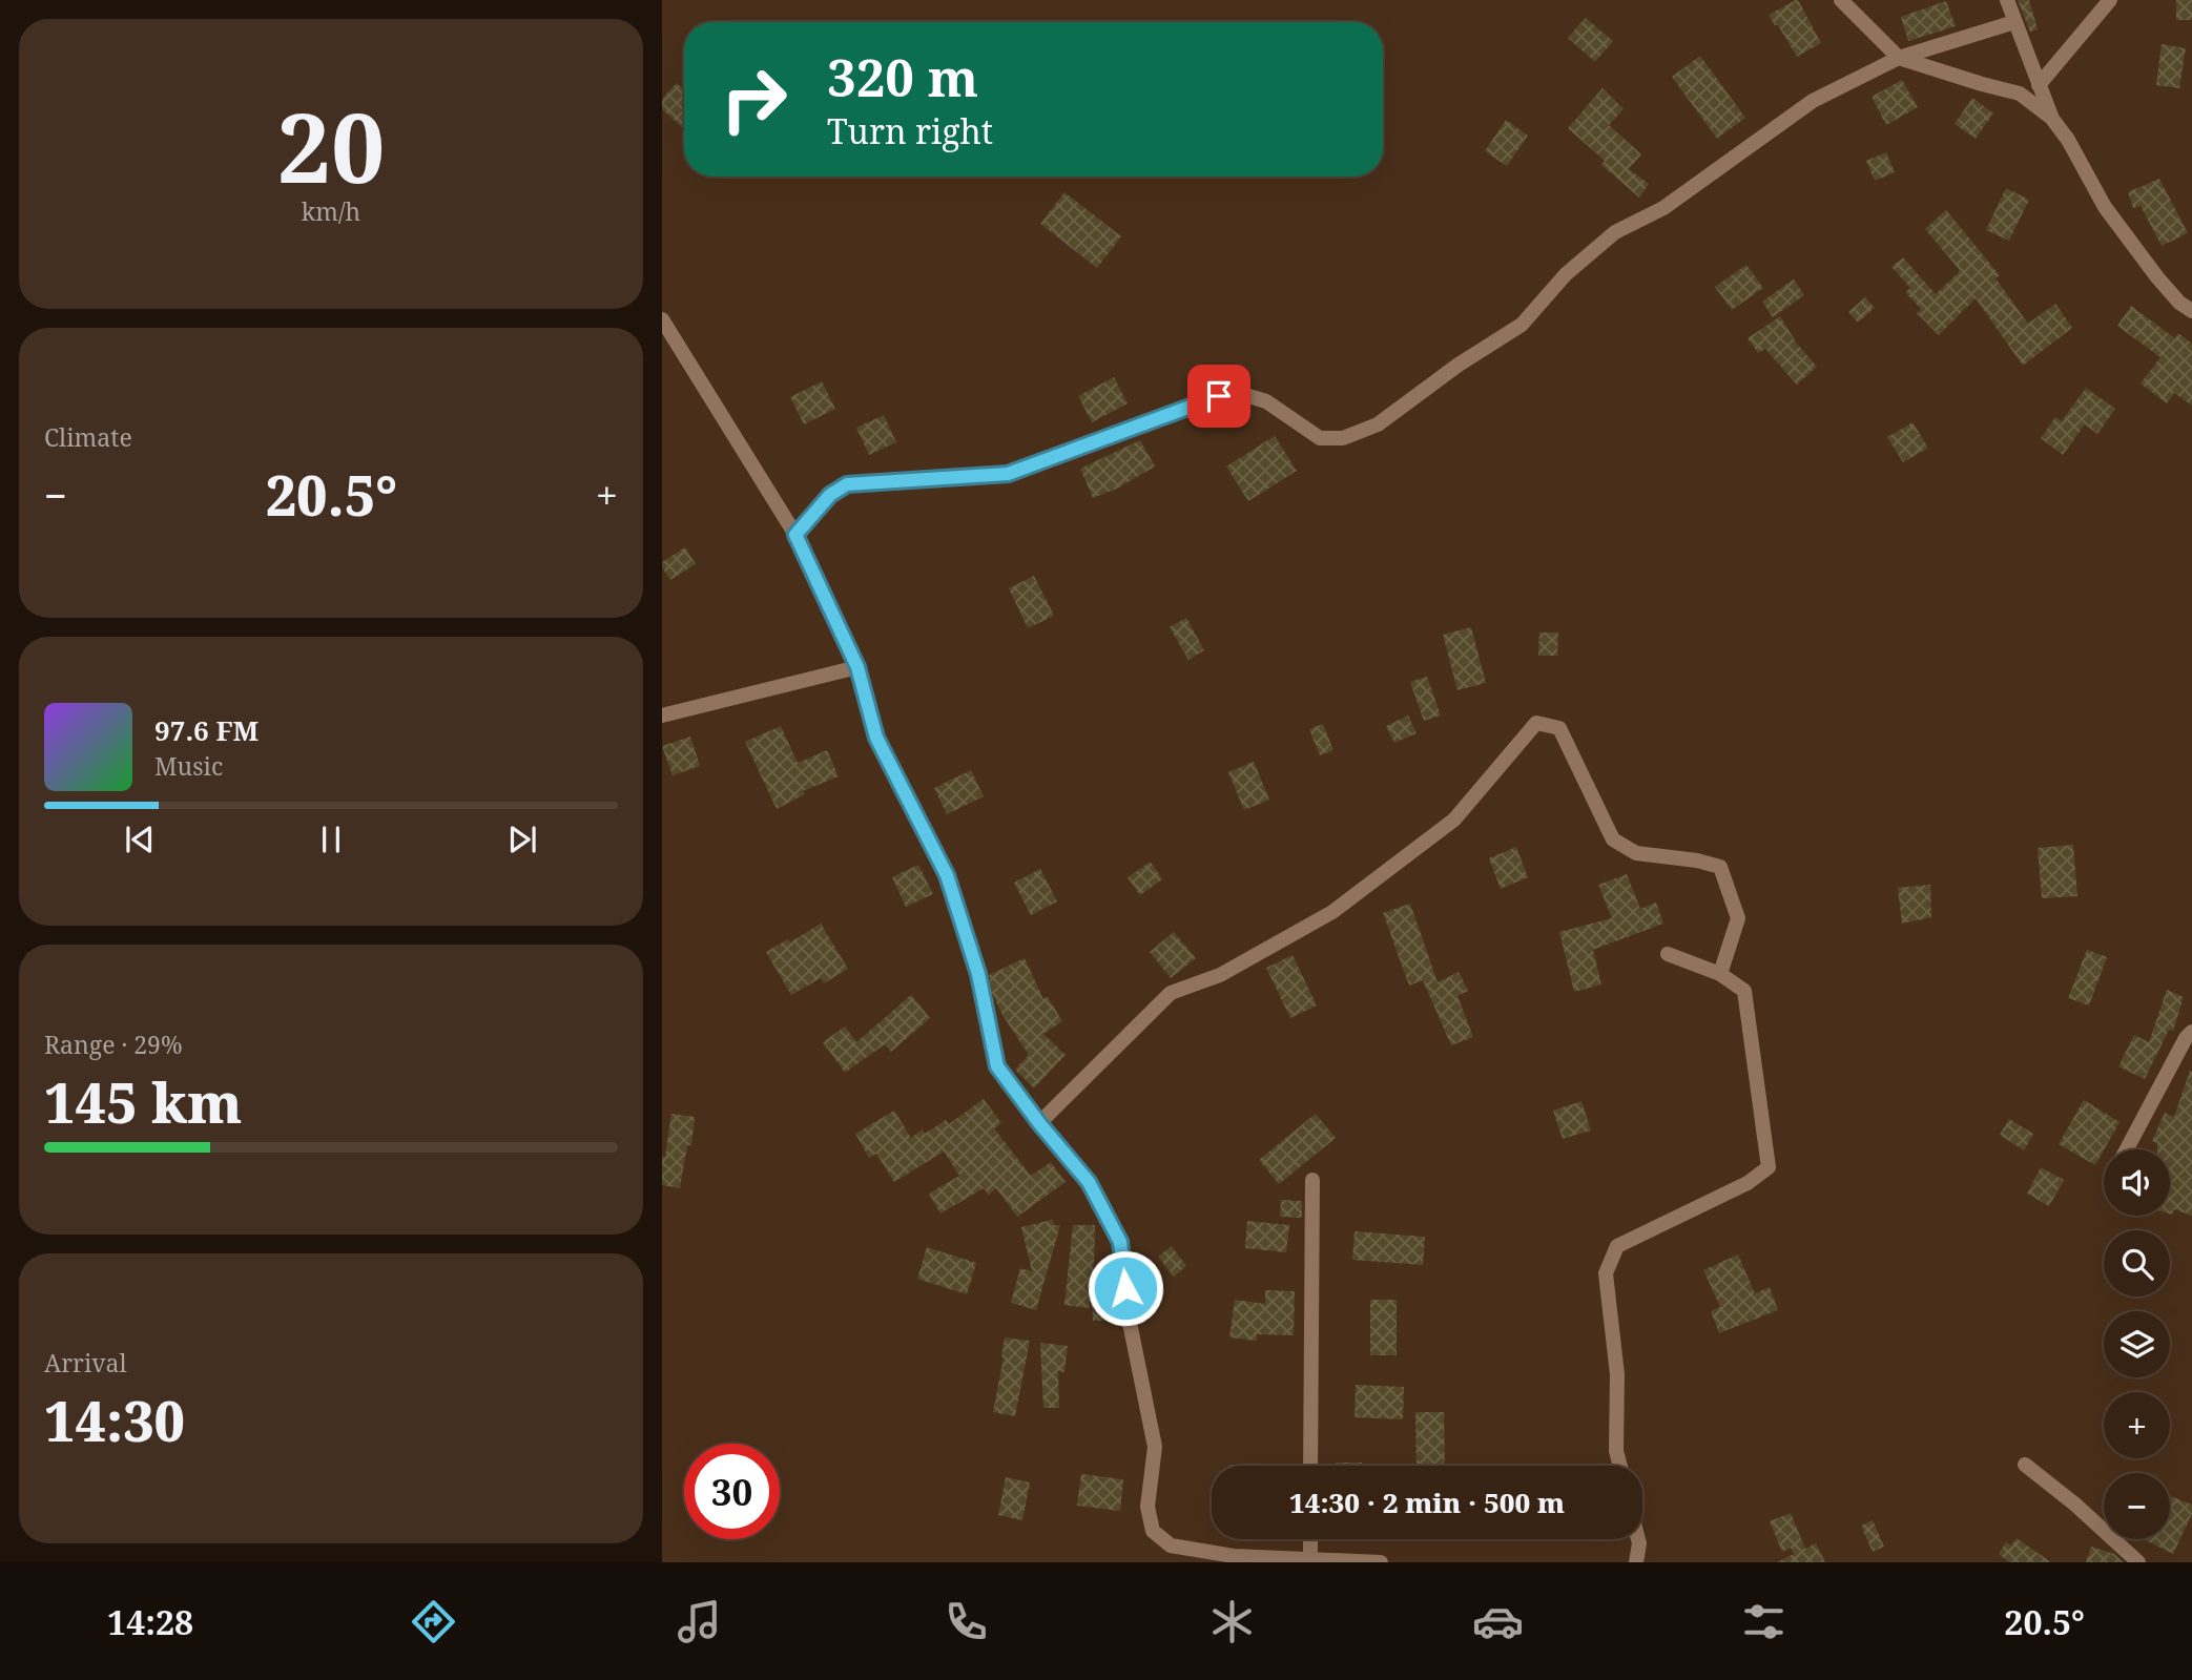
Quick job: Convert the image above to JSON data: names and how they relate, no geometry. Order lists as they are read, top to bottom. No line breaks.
{"page":{"tile":[["20","km/h"],"Climate",["Range · 29%","145 km"],["Arrival","14:30"]],"turn":["320 m","Turn right"],"heat":["−","20.5°","+"],"song":["97.6 FM","Music"],"map_buttons":["+","−"],"limit":"30","trip":"14:30 · 2 min · 500 m","tabs":["14:28","20.5°"]}}
